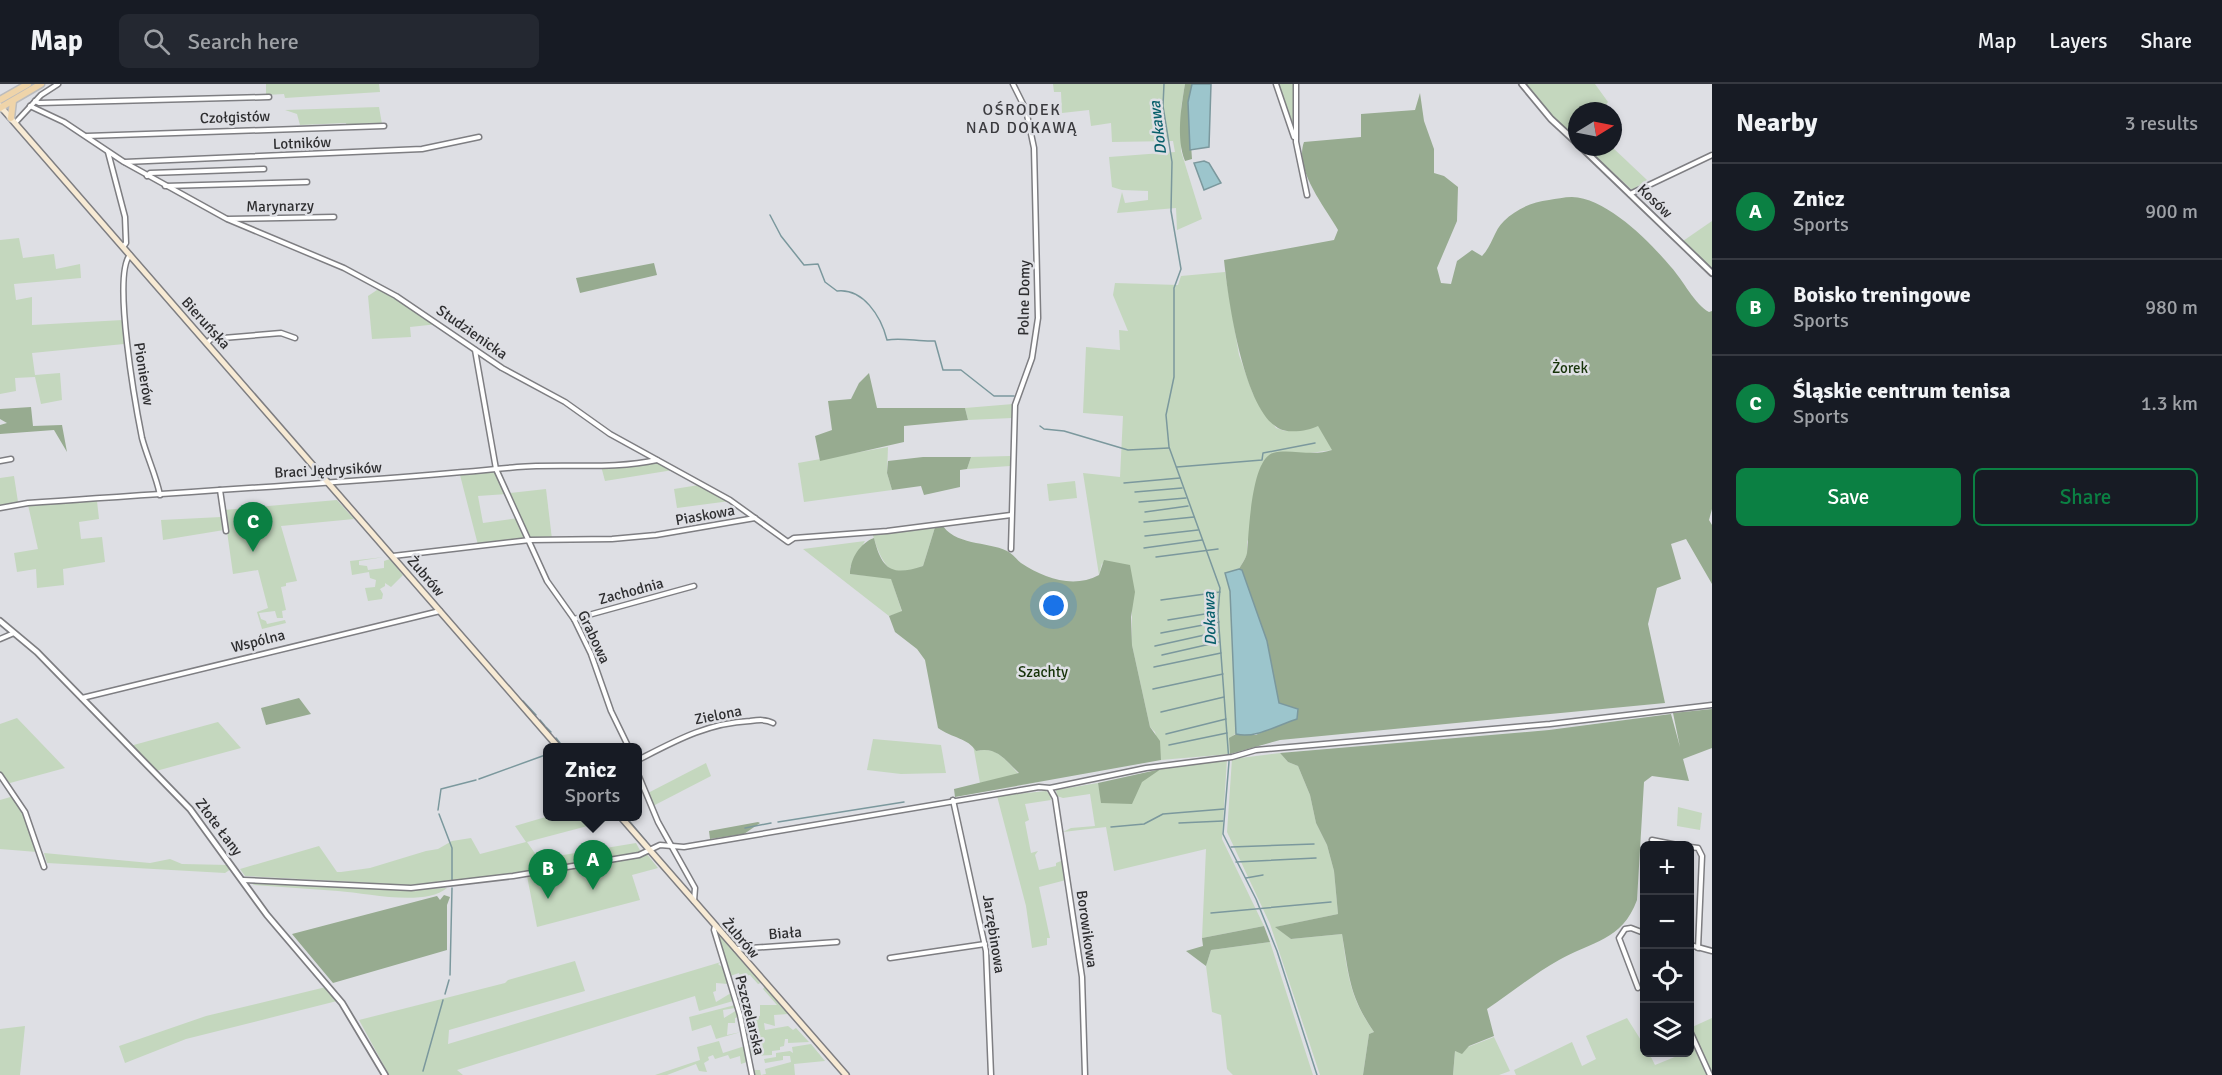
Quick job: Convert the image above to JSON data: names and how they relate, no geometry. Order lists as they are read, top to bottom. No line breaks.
{"streets":{"main road":["Bieruńska","Żubrów"],"street":["Czołgistów","Lotników","Kosów","Marynarzy","Polne Domy","Studzienicka","Pionierów","Braci Jędrysików","Piaskowa","Zachodnia","Grabowa","Wspólna","Zielona","Złote Łany","Borowikowa","Biała","Jarzębinowa","Pszczelarska"]},"crossings":[["Czołgistów","Studzienicka"],["Lotników","Studzienicka"],["Marynarzy","Studzienicka"],["Polne Domy","Piaskowa"],["Bieruńska","Pionierów"],["Bieruńska","Braci Jędrysików"],["Bieruńska","Piaskowa"],["Bieruńska","Żubrów"],["Studzienicka","Braci Jędrysików"],["Studzienicka","Piaskowa"],["Studzienicka","Grabowa"],["Pionierów","Braci Jędrysików"],["Braci Jędrysików","Grabowa"],["Piaskowa","Żubrów"],["Piaskowa","Grabowa"],["Żubrów","Wspólna"],["Żubrów","Biała"],["Żubrów","Pszczelarska"],["Zachodnia","Grabowa"],["Wspólna","Złote Łany"]],"districts":["OŚRODEK NAD DOKAWĄ"],"water":["Dokawa"],"parks":["Żorek","Szachty"],"north":"right","page":{"header":"Map","search":"Search here","nav":["Map","Layers","Share"],"heading":["Nearby","3 results"],"list":[{"mark":"A","name":"Znicz","note":"Sports","value":"900 m"},{"mark":"B","name":"Boisko treningowe","note":"Sports","value":"980 m"},{"mark":"C","name":"Śląskie centrum tenisa","note":"Sports","value":"1.3 km"}],"buttons":["Save","Share"],"pins":["C","A","B"],"popup":["Znicz","Sports"],"map_buttons":["+","−"]}}
